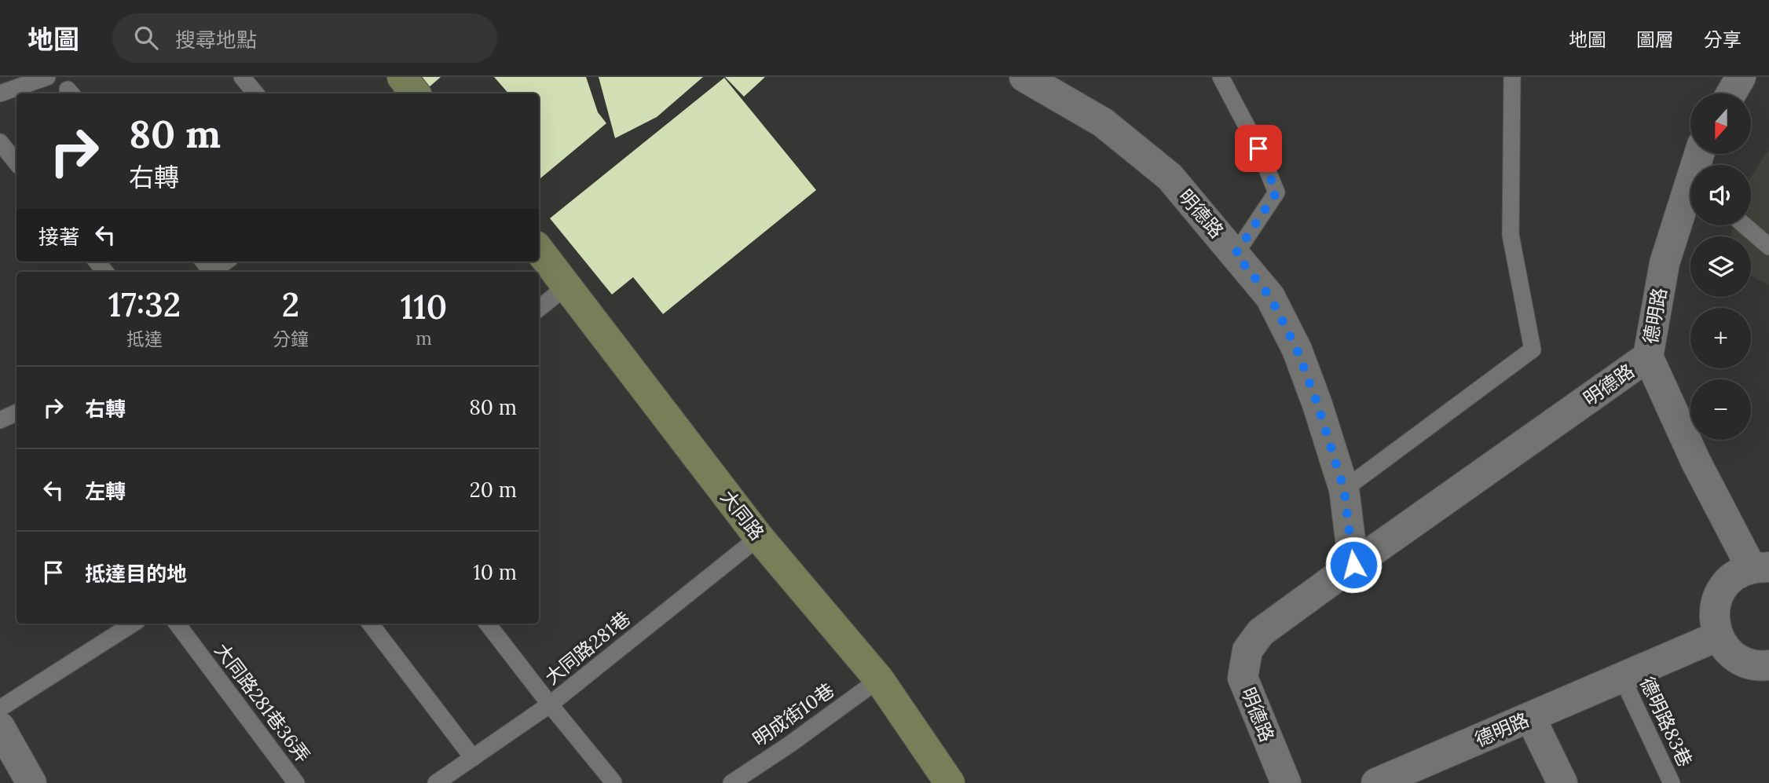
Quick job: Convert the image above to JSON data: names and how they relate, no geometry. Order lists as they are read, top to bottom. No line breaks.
{"streets":{"street":["明德路","德明路","大同路"],"lane":["大同路281巷","大同路281巷36弄","明成街10巷","德明路83巷"]},"crossings":[["明德路","德明路"],["德明路","德明路83巷"],["大同路","大同路281巷"],["大同路","明成街10巷"]],"north":"bottom","page":{"header":"地圖","search":"搜尋地點","nav":["地圖","圖層","分享"],"map_buttons":["+","−"],"turn":["80 m","右轉"],"then":"接著","eta":["17:32","抵達","2","分鐘","110","m"],"list":[{"name":"右轉","value":"80 m"},{"name":"左轉","value":"20 m"},{"name":"抵達目的地","value":"10 m"}]}}
